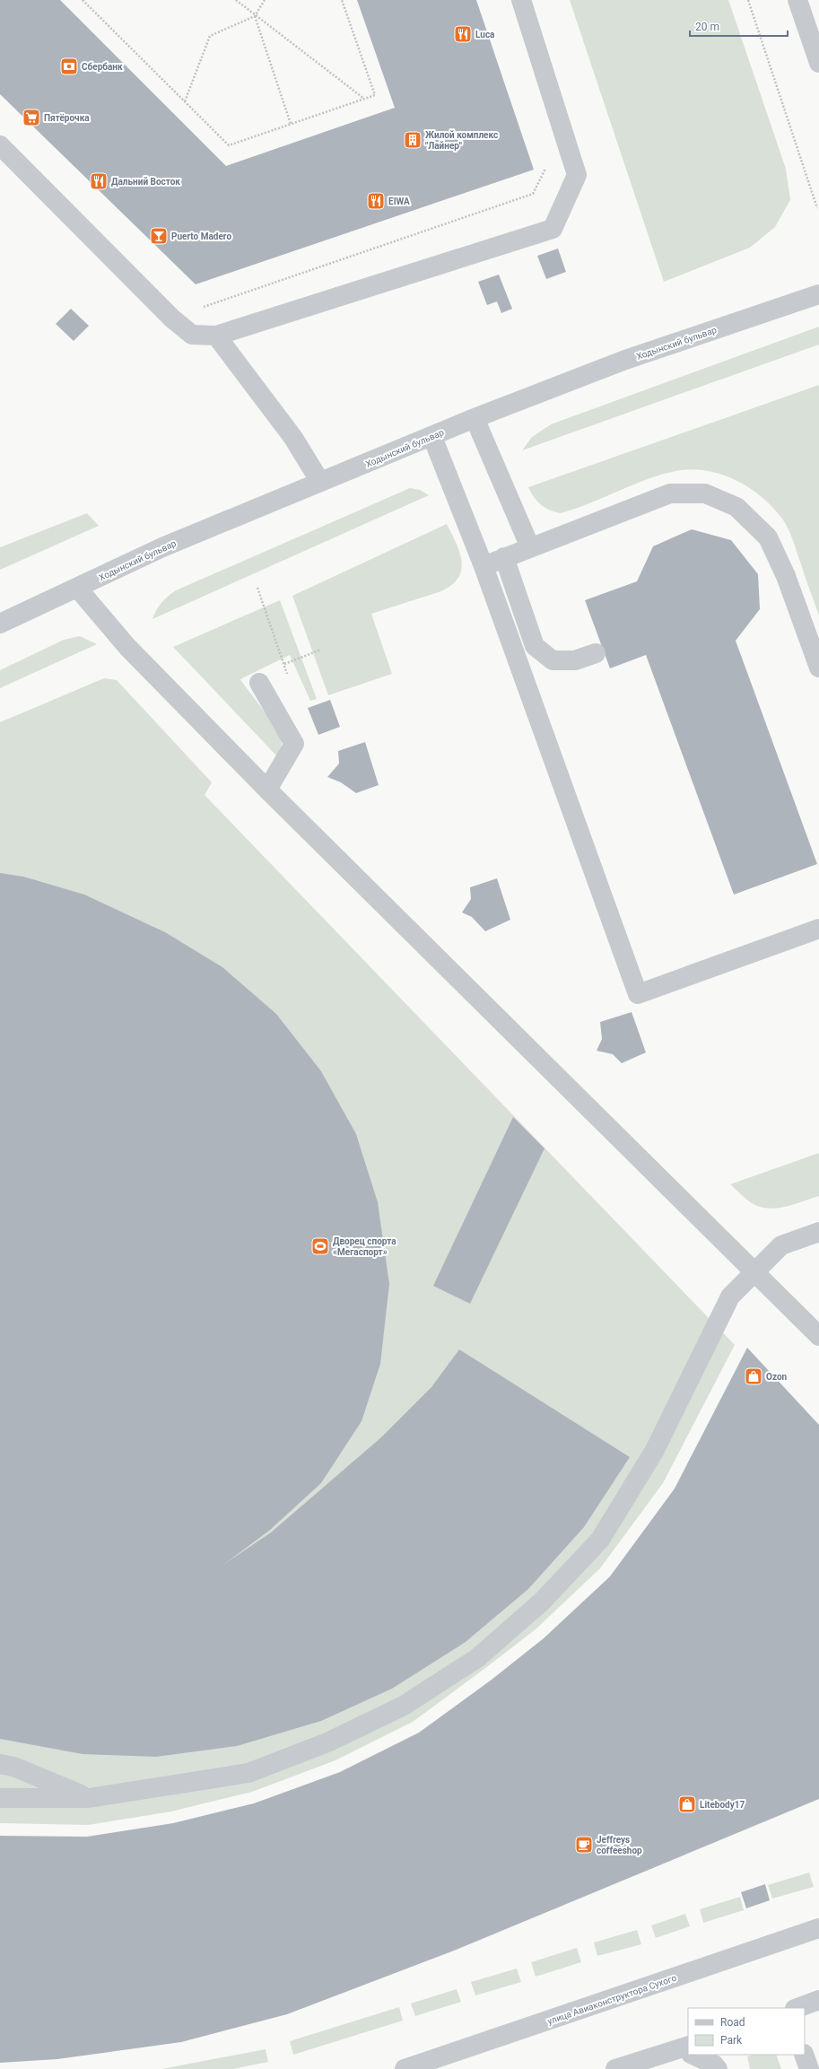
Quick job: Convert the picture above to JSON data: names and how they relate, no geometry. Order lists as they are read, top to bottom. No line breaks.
{"streets":{"street":["Ходынский бульвар","улица Авиаконструктора Сухого"]},"places":{"restaurant":["Luca","Дальний Восток","EIWA"],"bank":["Сбербанк"],"supermarket":["Пятёрочка"],"building":["Жилой комплекс \"Лайнер\""],"bar":["Puerto Madero"],"sports":["Дворец спорта «Мегаспорт»"],"shop":["Ozon","Litebody17"],"cafe":["Jeffreys coffeeshop"]},"legend":["Road","Park"],"scale_bar":"20 m"}
